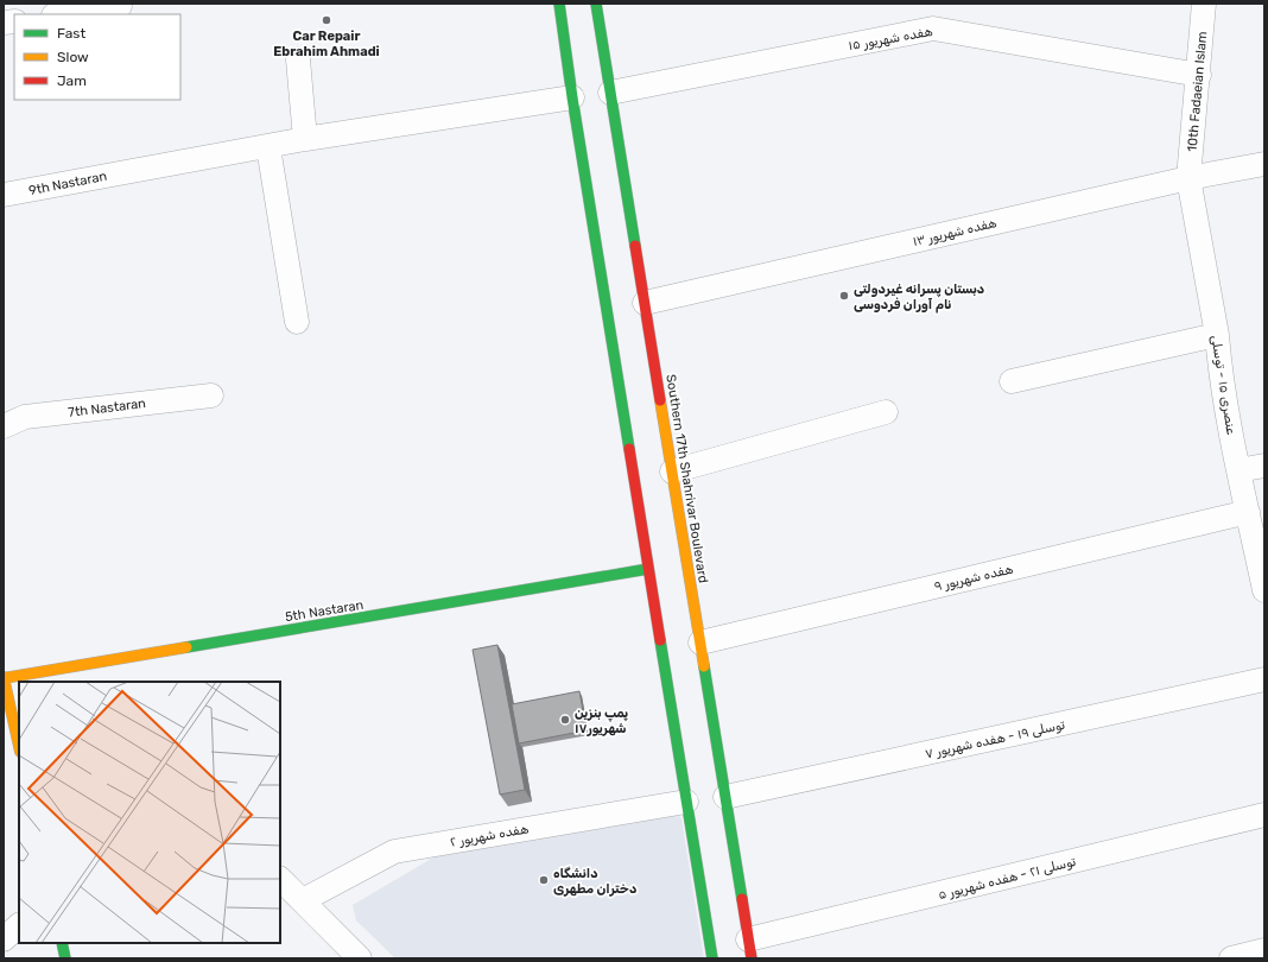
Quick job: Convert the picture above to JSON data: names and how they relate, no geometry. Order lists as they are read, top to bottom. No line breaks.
{"streets":{"main road":["Southern 17th Shahrivar Boulevard","5th Nastaran"],"street":["هفده شهریور ۱۵","10th Fadaeian Islam","9th Nastaran","هفده شهریور ۱۳","عنصری ۱۵ - توسلی","7th Nastaran","هفده شهریور ۹","توسلی ۱۹ - هفده شهریور ۷","هفده شهریور ۲","توسلی ۲۱ - هفده شهریور ۵"]},"crossings":[["هفده شهریور ۱۵","10th Fadaeian Islam"],["هفده شهریور ۱۵","Southern 17th Shahrivar Boulevard"],["10th Fadaeian Islam","هفده شهریور ۱۳"],["10th Fadaeian Islam","عنصری ۱۵ - توسلی"],["هفده شهریور ۱۳","عنصری ۱۵ - توسلی"],["هفده شهریور ۱۳","Southern 17th Shahrivar Boulevard"],["عنصری ۱۵ - توسلی","هفده شهریور ۹"],["Southern 17th Shahrivar Boulevard","هفده شهریور ۹"],["Southern 17th Shahrivar Boulevard","توسلی ۱۹ - هفده شهریور ۷"],["Southern 17th Shahrivar Boulevard","توسلی ۲۱ - هفده شهریور ۵"]],"places":["Car Repair Ebrahim Ahmadi","دبستان پسرانه غیردولتی نام آوران فردوسی","پمپ بنزین ۱۷شهریور","دانشگاه دختران مطهری"],"legend":["Fast","Slow","Jam"]}
